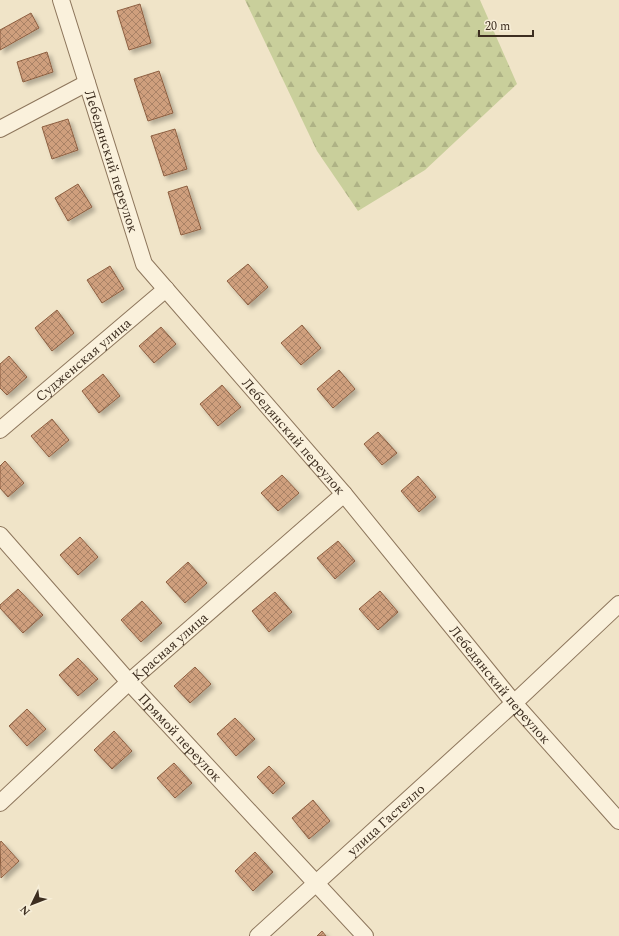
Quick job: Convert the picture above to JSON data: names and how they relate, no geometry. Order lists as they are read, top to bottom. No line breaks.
{"streets":{"street":["Лебедянский переулок","Судженская улица","Красная улица","Прямой переулок","улица Гастелло"]},"crossings":[["Лебедянский переулок","Судженская улица"],["Лебедянский переулок","Красная улица"],["Лебедянский переулок","улица Гастелло"],["Красная улица","Прямой переулок"],["Прямой переулок","улица Гастелло"]],"scale_bar":"20 m","north":"bottom left"}
